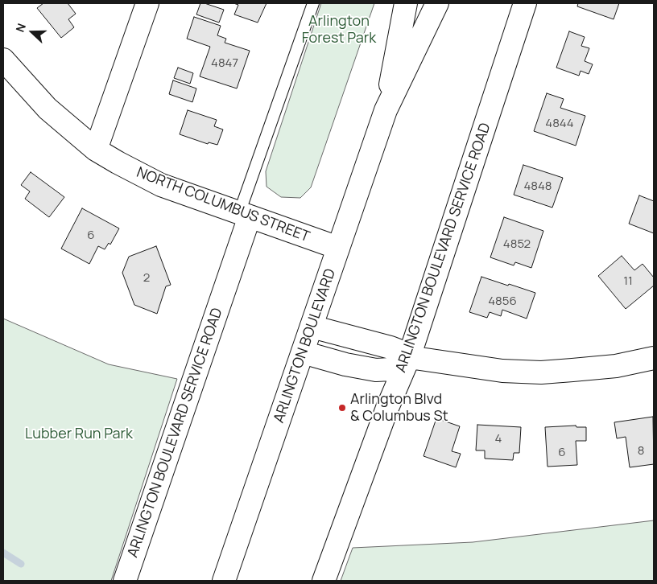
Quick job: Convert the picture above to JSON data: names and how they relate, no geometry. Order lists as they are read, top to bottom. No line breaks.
{"streets":{"main road":["NORTH COLUMBUS STREET","ARLINGTON BOULEVARD SERVICE ROAD","ARLINGTON BOULEVARD"]},"crossings":[["NORTH COLUMBUS STREET","ARLINGTON BOULEVARD SERVICE ROAD"],["NORTH COLUMBUS STREET","ARLINGTON BOULEVARD"]],"parks":["Arlington Forest Park","Lubber Run Park"],"places":["Arlington Blvd & Columbus St"],"house_numbers":["4847","4844","4848","6","4852","2","11","4856","4","8","6"],"north":"left"}
